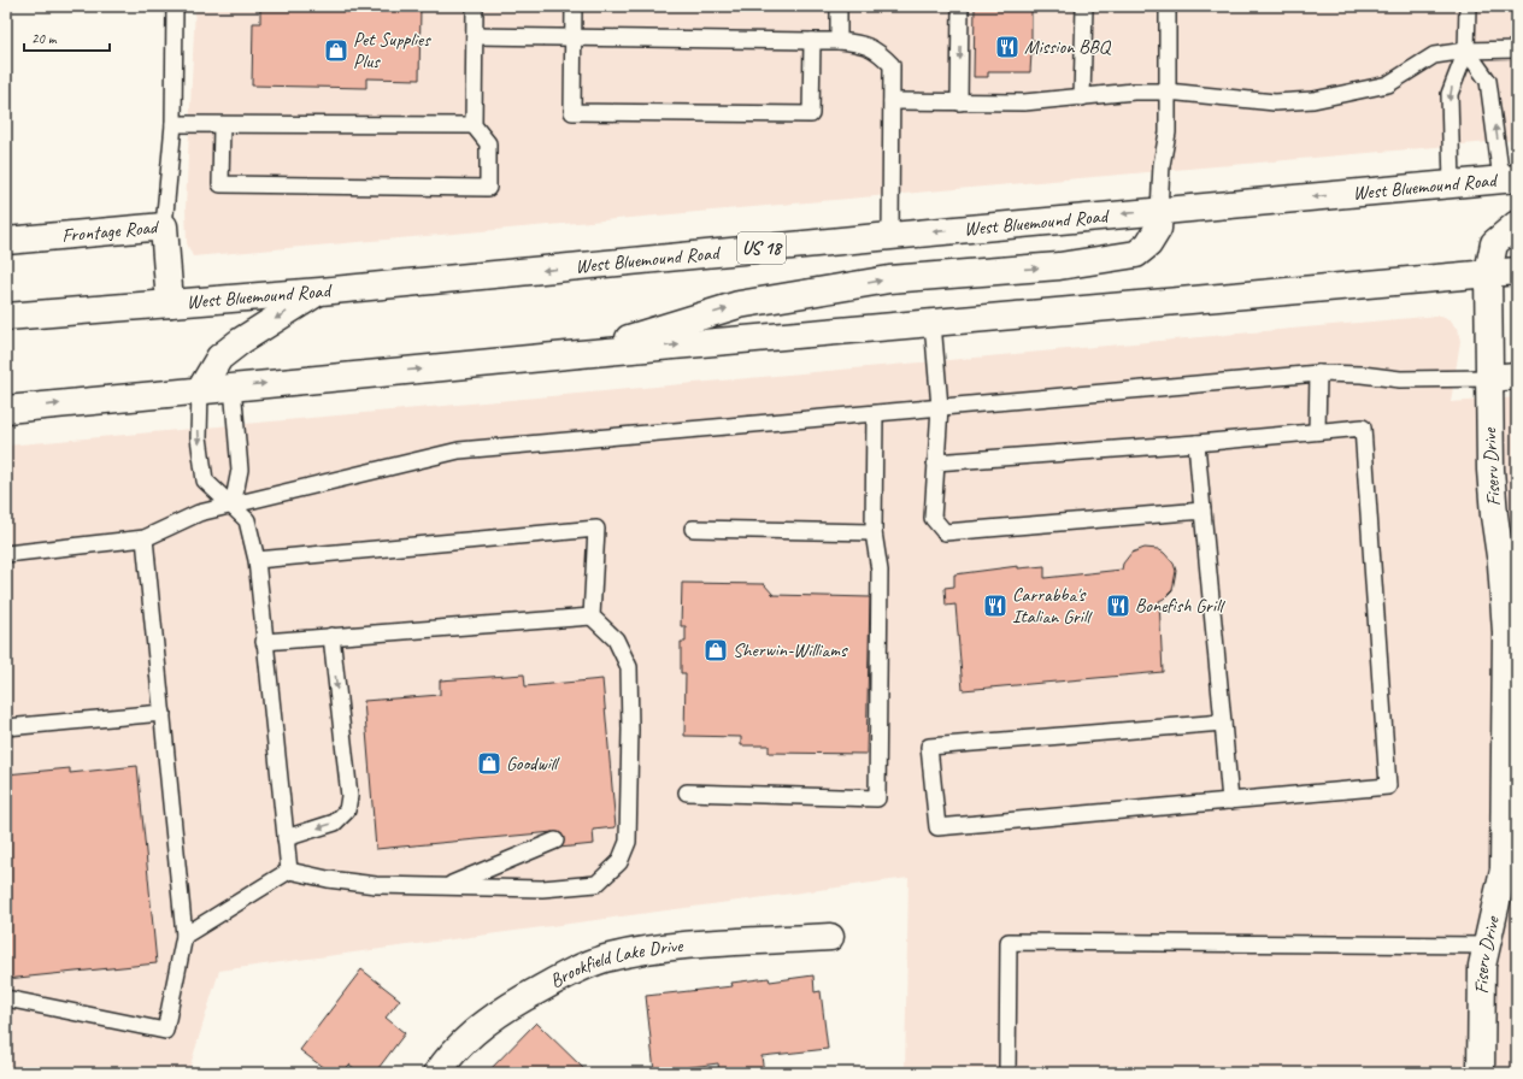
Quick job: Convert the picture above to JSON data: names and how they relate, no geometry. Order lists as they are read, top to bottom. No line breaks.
{"streets":{"main road":["West Bluemound Road","Frontage Road","US 18","Fiserv Drive","Brookfield Lake Drive"]},"crossings":[["West Bluemound Road","Frontage Road"]],"places":{"restaurant":["Mission BBQ","Carrabba's Italian Grill","Bonefish Grill"],"shop":["Pet Supplies Plus","Sherwin-Williams","Goodwill"]},"scale_bar":"20 m"}
